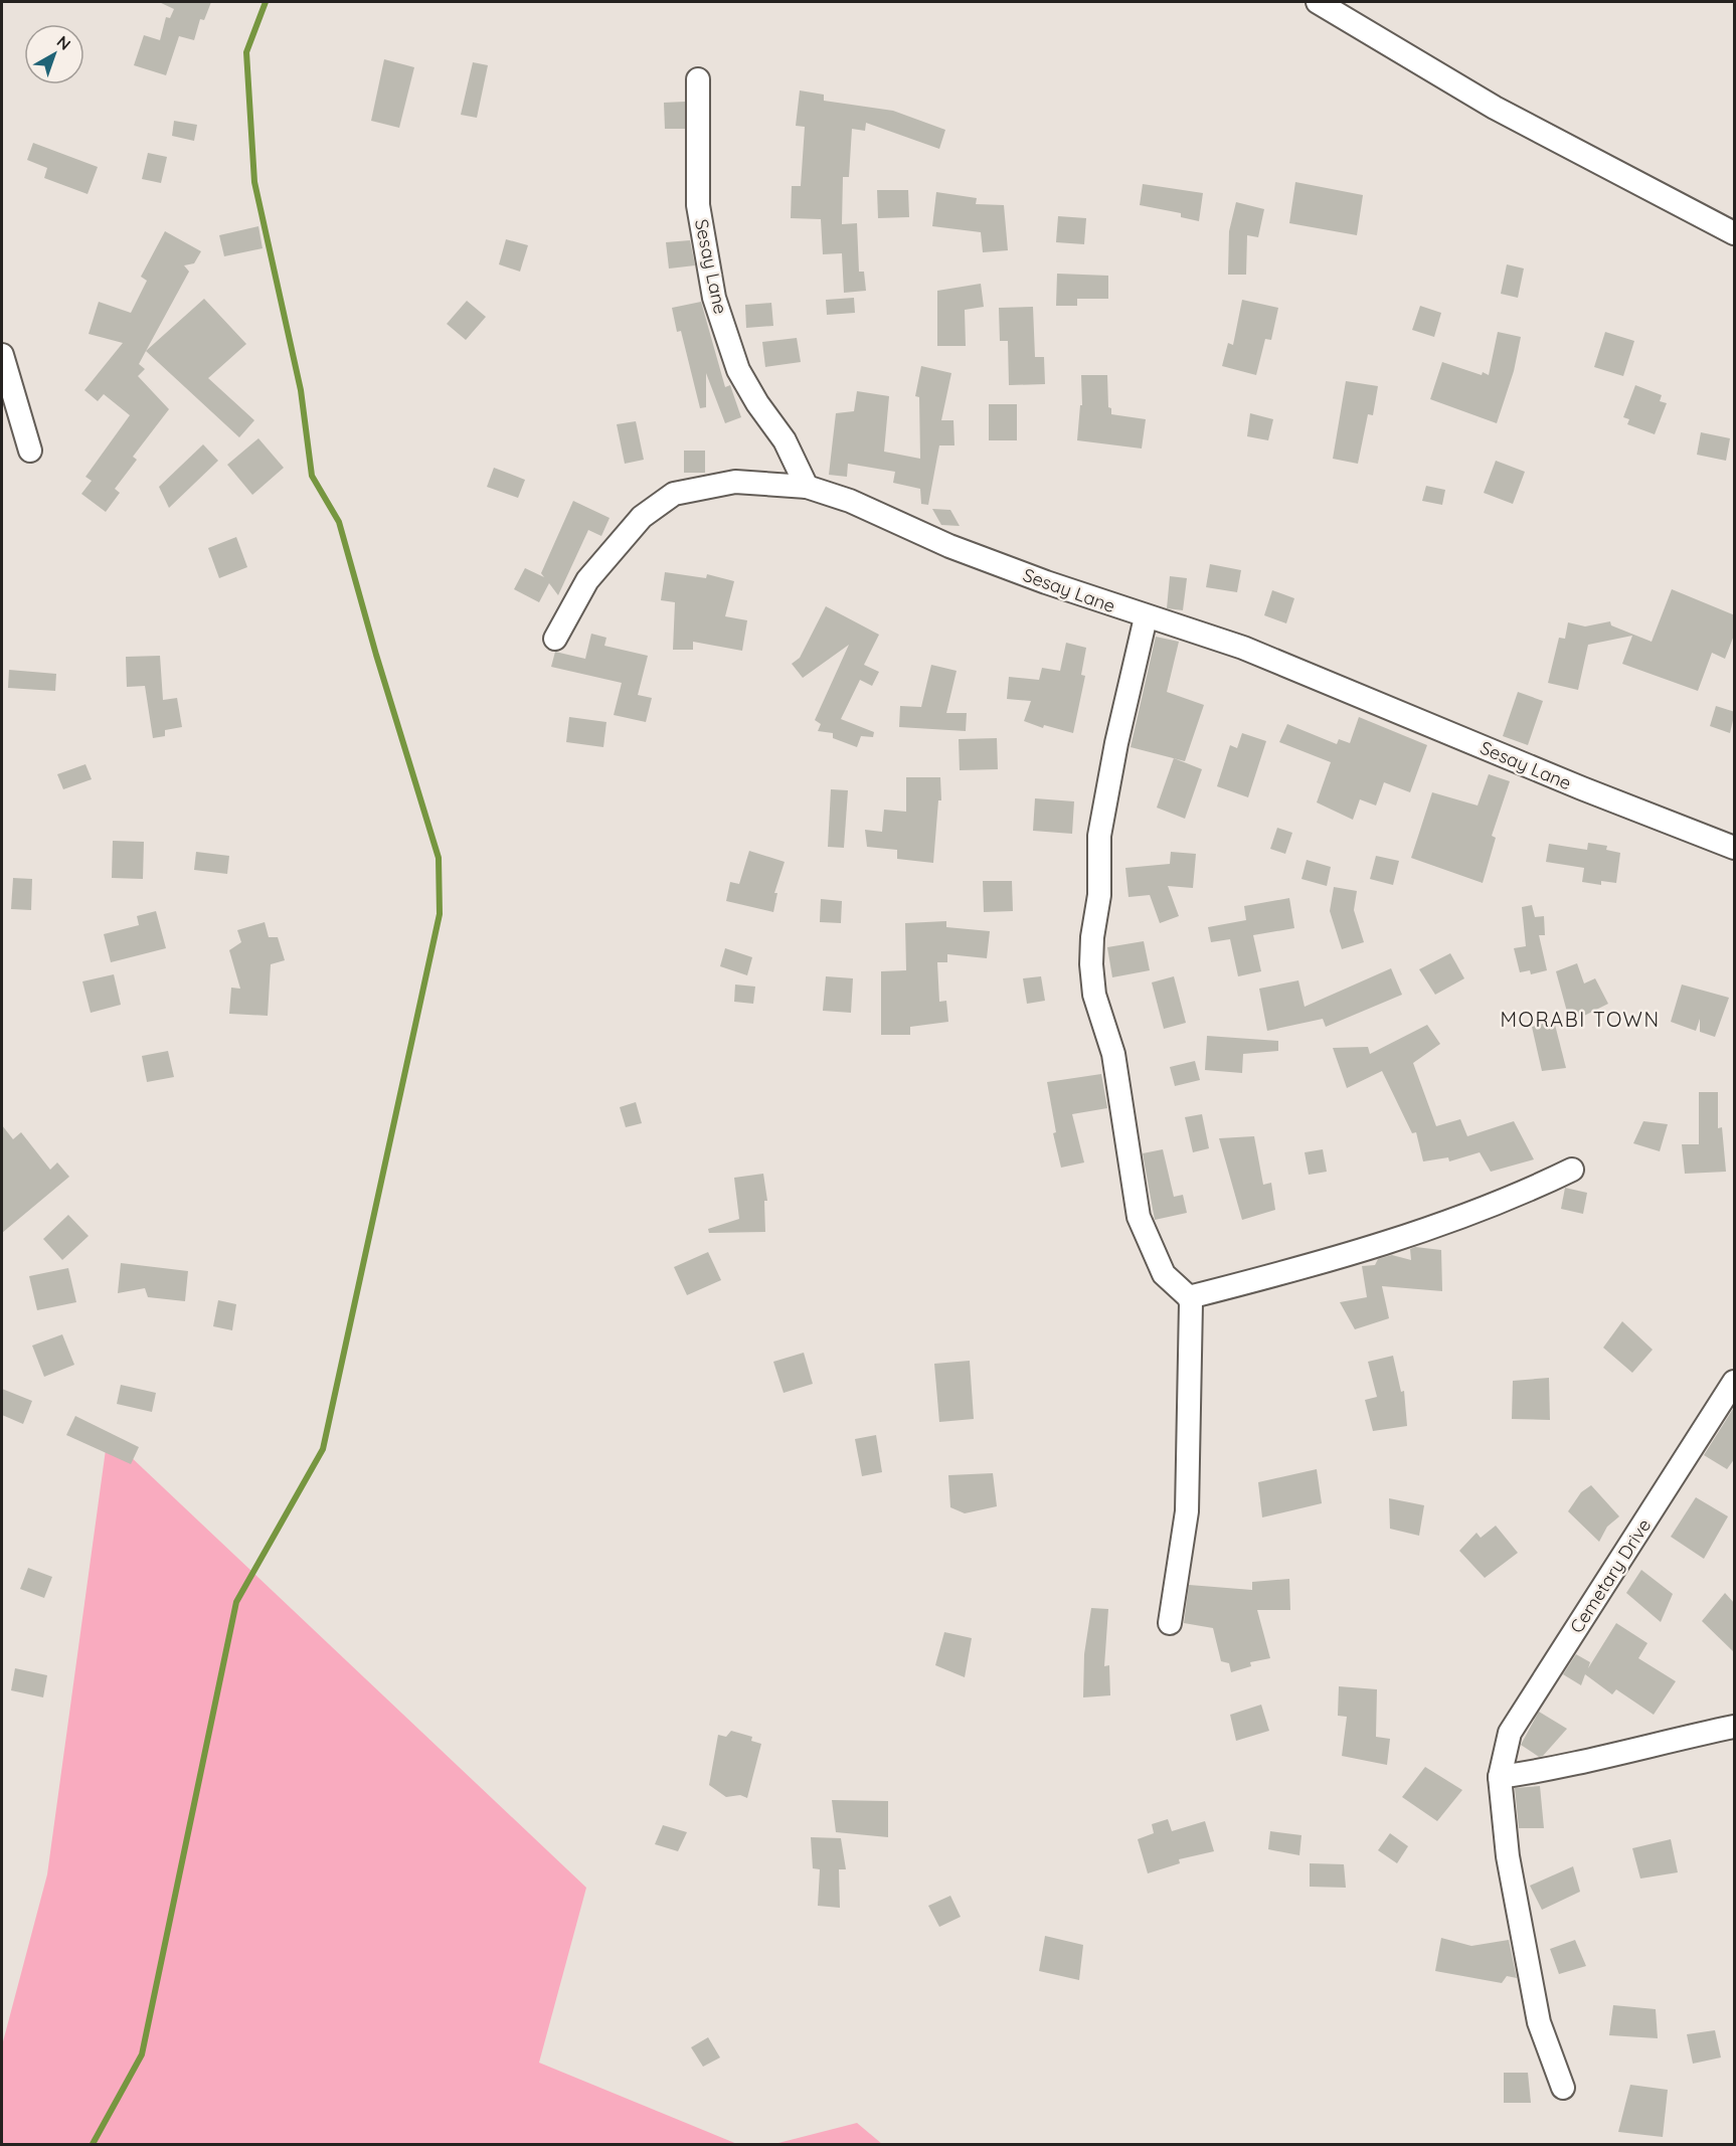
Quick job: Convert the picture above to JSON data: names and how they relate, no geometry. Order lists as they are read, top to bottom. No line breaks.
{"streets":{"street":["Sesay Lane","Cemetary Drive"]},"districts":["MORABI TOWN"],"north":"top right"}
